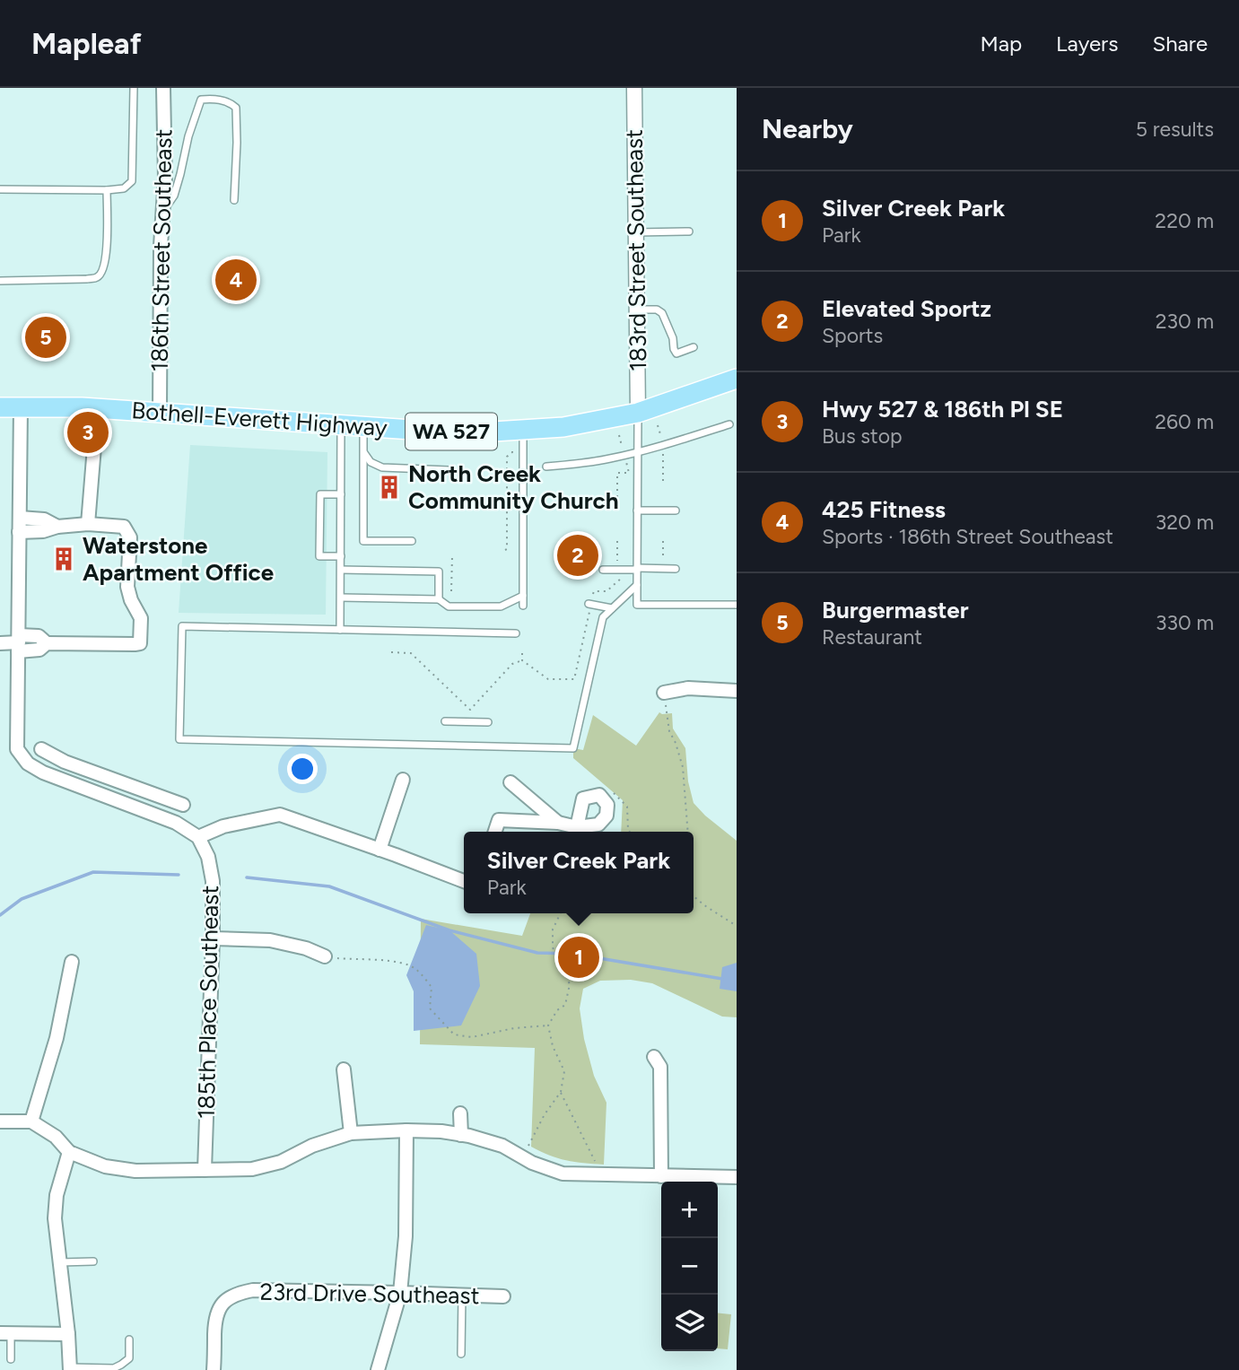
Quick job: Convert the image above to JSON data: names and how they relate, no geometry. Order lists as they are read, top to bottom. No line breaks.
{"streets":{"main road":["Bothell-Everett Highway","WA 527"],"street":["186th Street Southeast","183rd Street Southeast","185th Place Southeast","23rd Drive Southeast"]},"crossings":[["186th Street Southeast","Bothell-Everett Highway"],["183rd Street Southeast","Bothell-Everett Highway"]],"places":{"building":["North Creek Community Church","Waterstone Apartment Office"]},"page":{"header":"Mapleaf","nav":["Map","Layers","Share"],"heading":["Nearby","5 results"],"list":[{"mark":"1","name":"Silver Creek Park","note":"Park","value":"220 m"},{"mark":"2","name":"Elevated Sportz","note":"Sports","value":"230 m"},{"mark":"3","name":"Hwy 527 & 186th Pl SE","note":"Bus stop","value":"260 m"},{"mark":"4","name":"425 Fitness","note":"Sports · 186th Street Southeast","value":"320 m"},{"mark":"5","name":"Burgermaster","note":"Restaurant","value":"330 m"}],"pins":["4","5","3","2","1"],"popup":["Silver Creek Park","Park"],"map_buttons":["+","−"]}}
